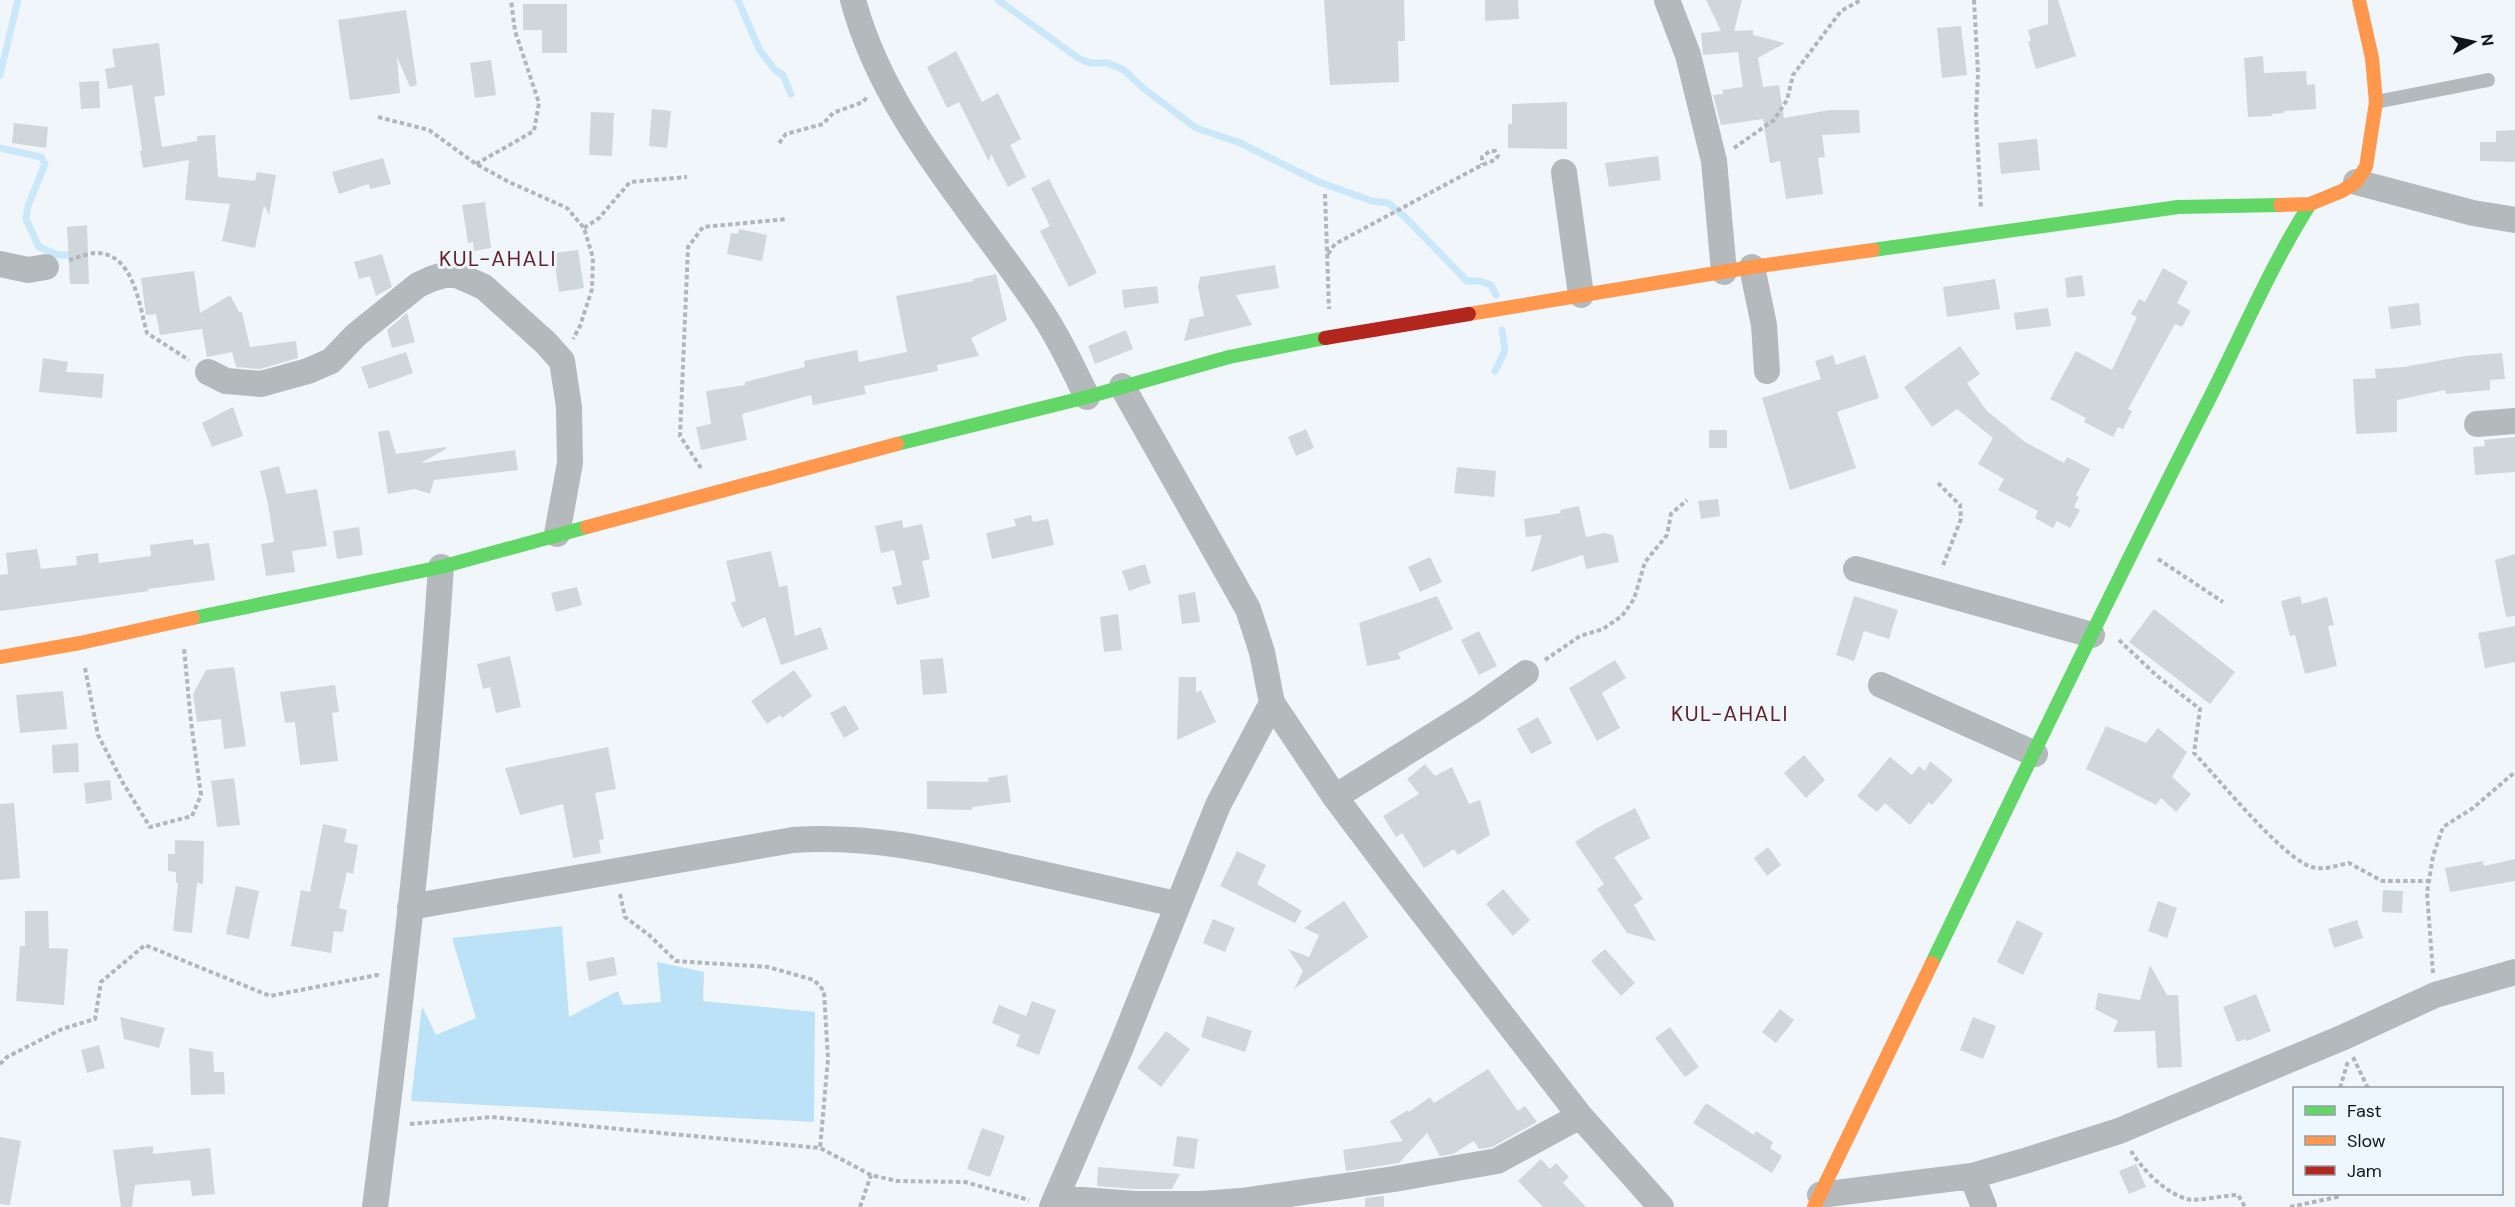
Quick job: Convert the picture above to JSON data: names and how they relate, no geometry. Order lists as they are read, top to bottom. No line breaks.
{"districts":["KUL-AHALI","KUL-AHALI"],"legend":["Fast","Slow","Jam"],"north":"right"}
